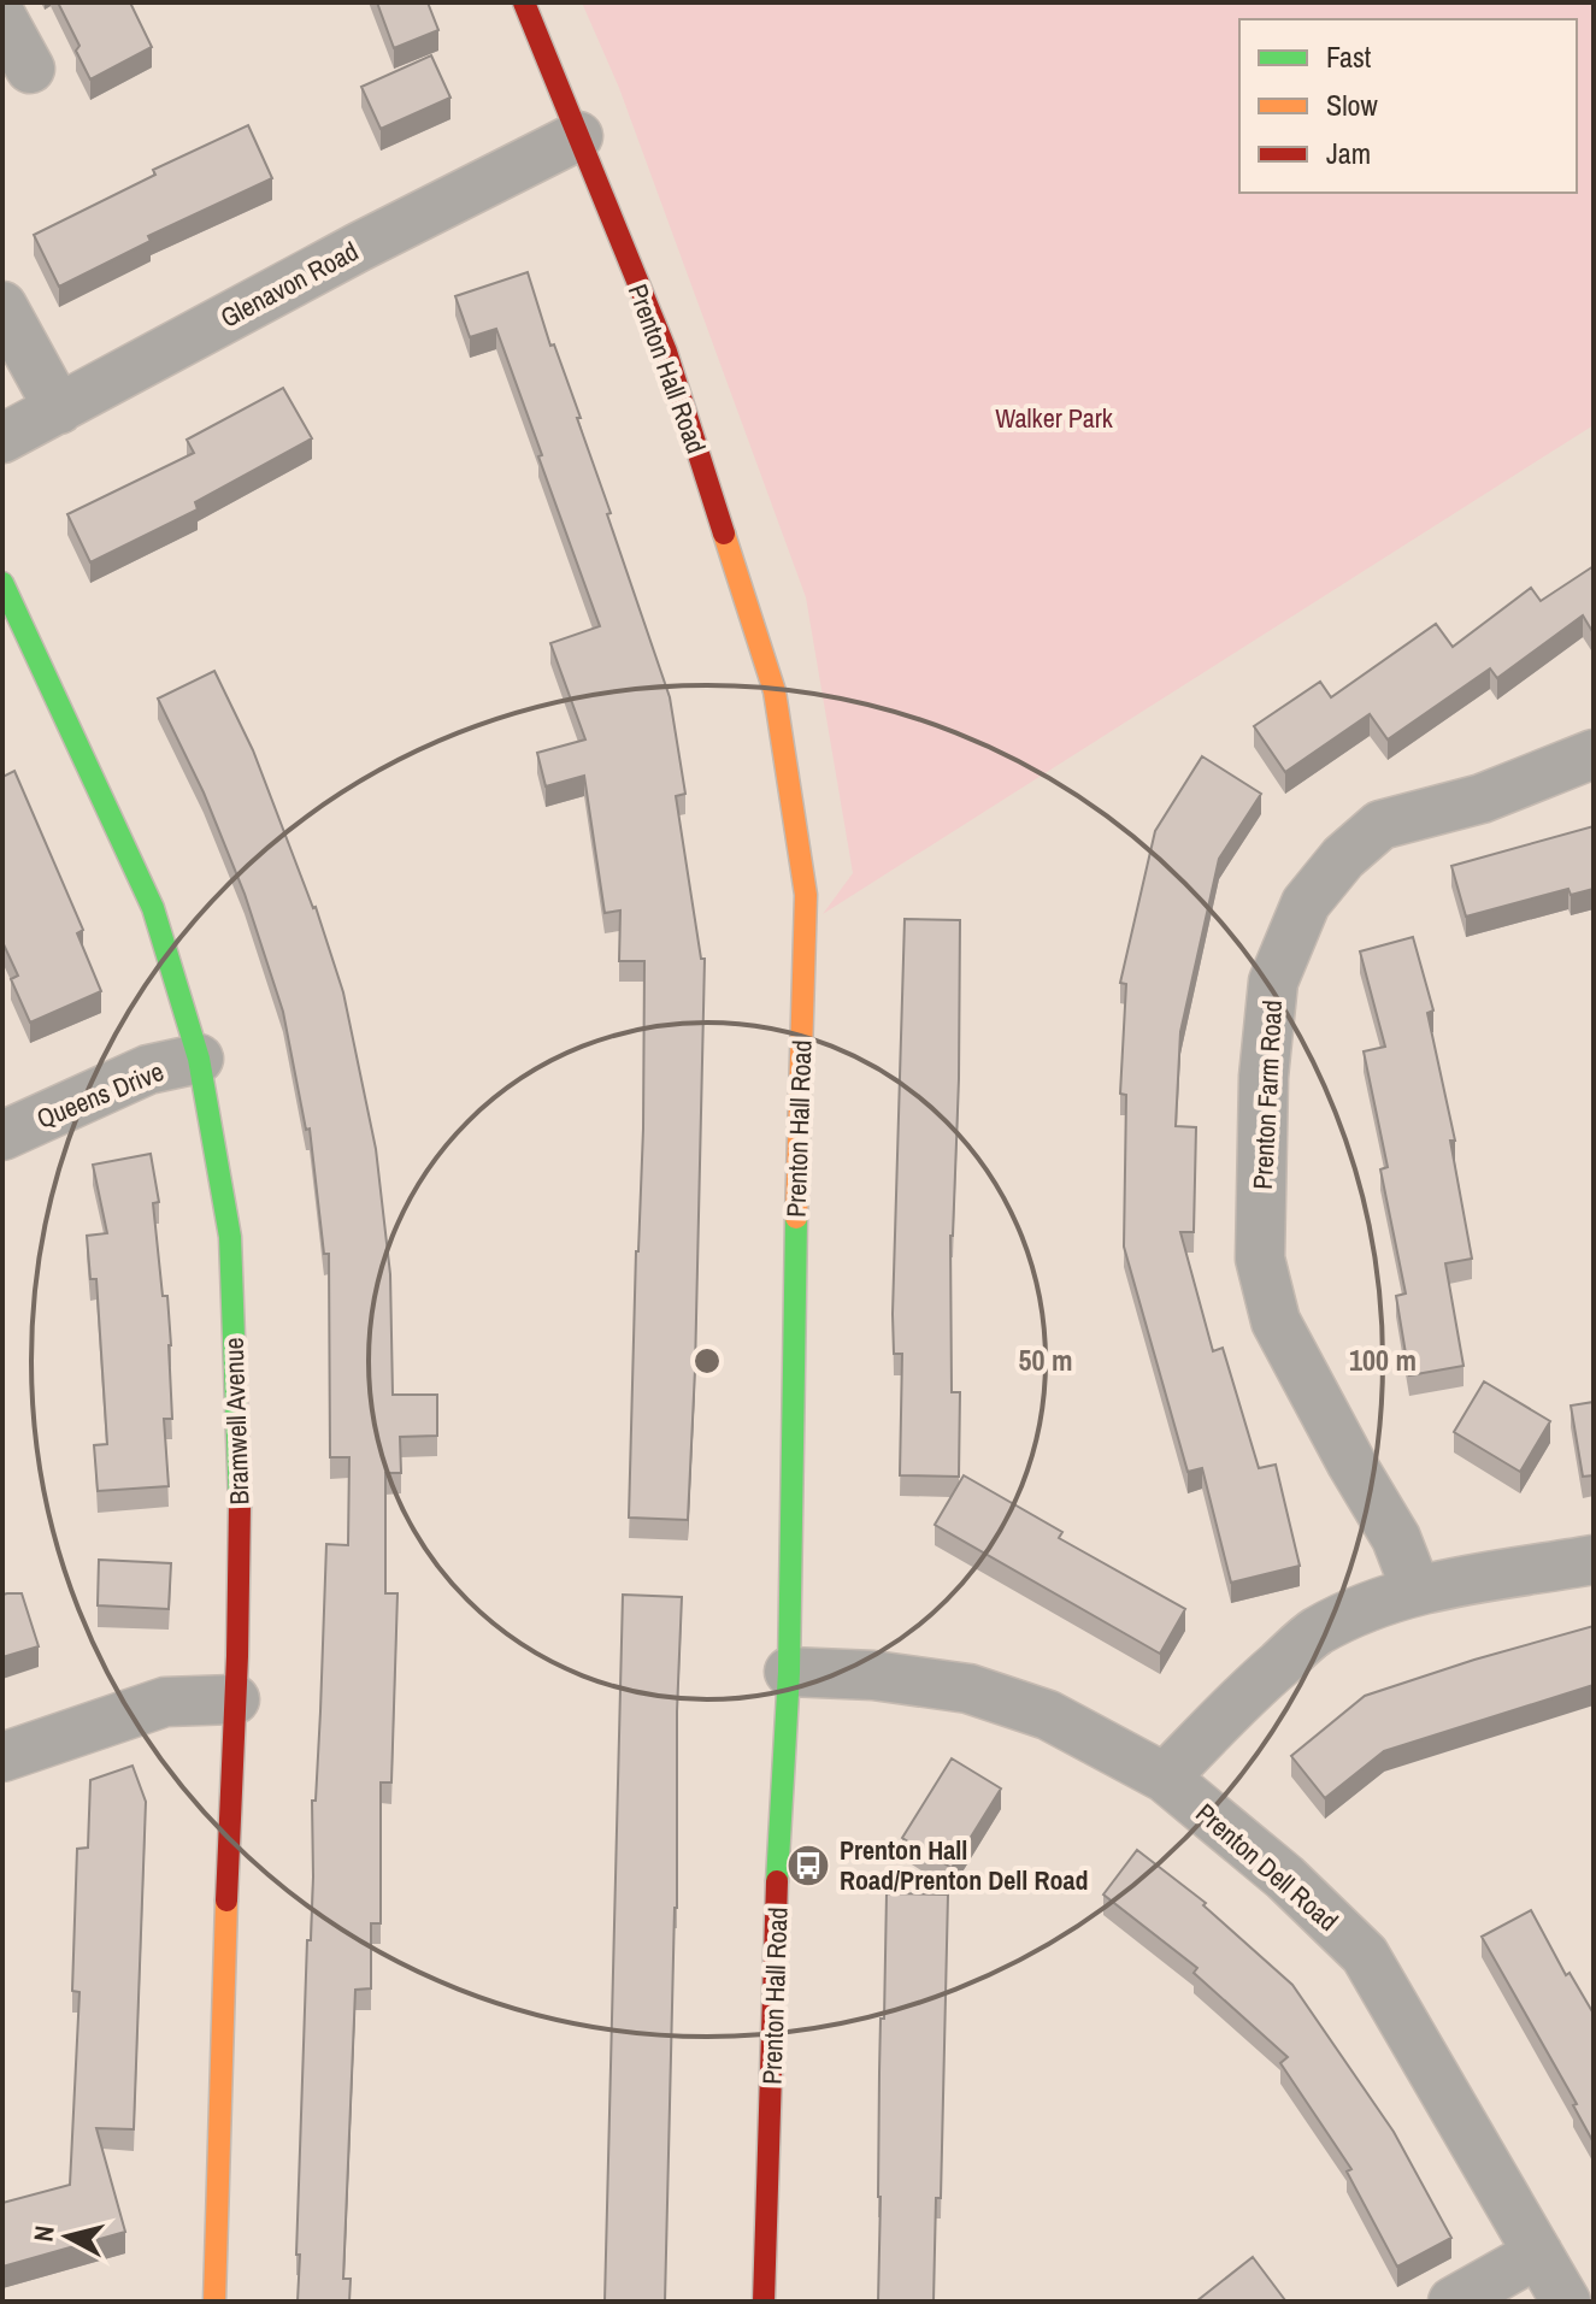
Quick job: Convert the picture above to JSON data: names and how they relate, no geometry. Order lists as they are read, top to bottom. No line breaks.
{"streets":{"street":["Glenavon Road","Prenton Hall Road","Queens Drive","Prenton Farm Road","Bramwell Avenue","Prenton Dell Road"]},"crossings":[["Glenavon Road","Prenton Hall Road"],["Prenton Hall Road","Prenton Dell Road"],["Queens Drive","Bramwell Avenue"]],"parks":["Walker Park"],"places":{"bus stop":["Prenton Hall Road/Prenton Dell Road"]},"legend":["Fast","Slow","Jam"],"north":"left","rings":["50 m","100 m"]}
